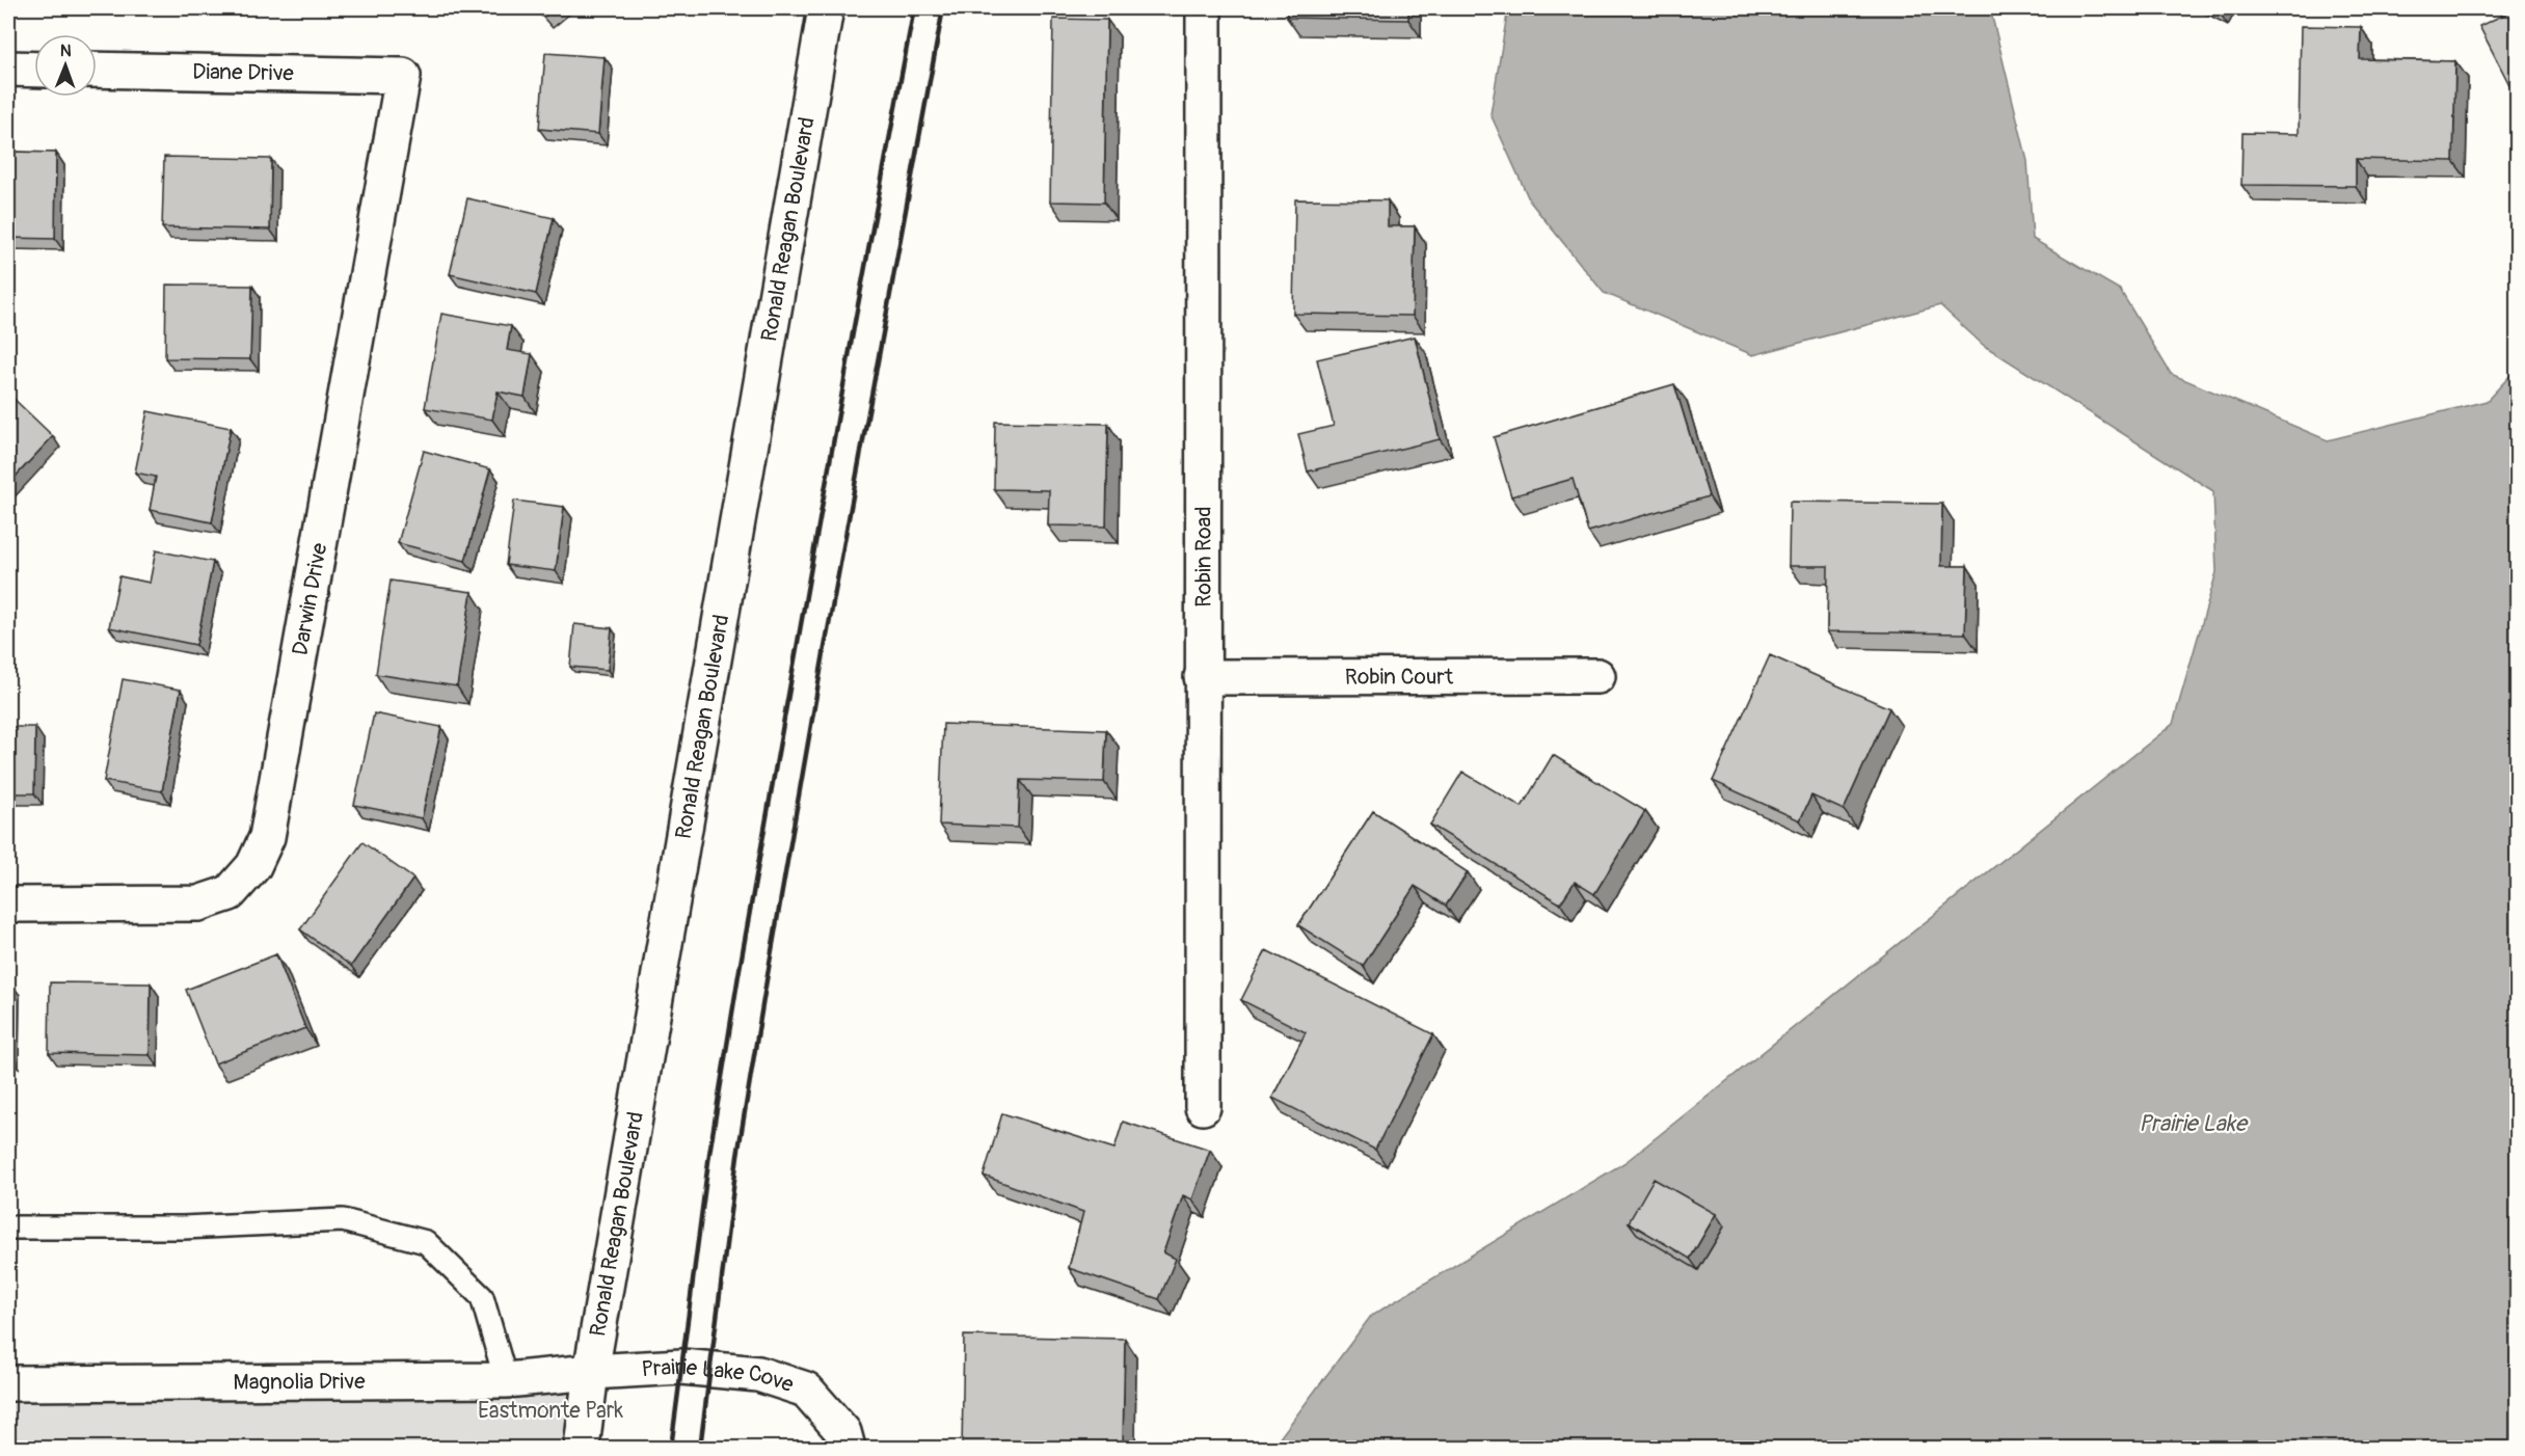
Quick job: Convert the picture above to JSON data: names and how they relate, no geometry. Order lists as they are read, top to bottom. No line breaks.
{"streets":{"street":["Diane Drive","Ronald Reagan Boulevard","Robin Road","Darwin Drive","Robin Court","Prairie Lake Cove","Magnolia Drive"]},"crossings":[["Diane Drive","Darwin Drive"],["Ronald Reagan Boulevard","Prairie Lake Cove"],["Ronald Reagan Boulevard","Magnolia Drive"],["Robin Road","Robin Court"],["Prairie Lake Cove","Magnolia Drive"]],"water":["Prairie Lake"],"parks":["Eastmonte Park"],"north":"top"}
